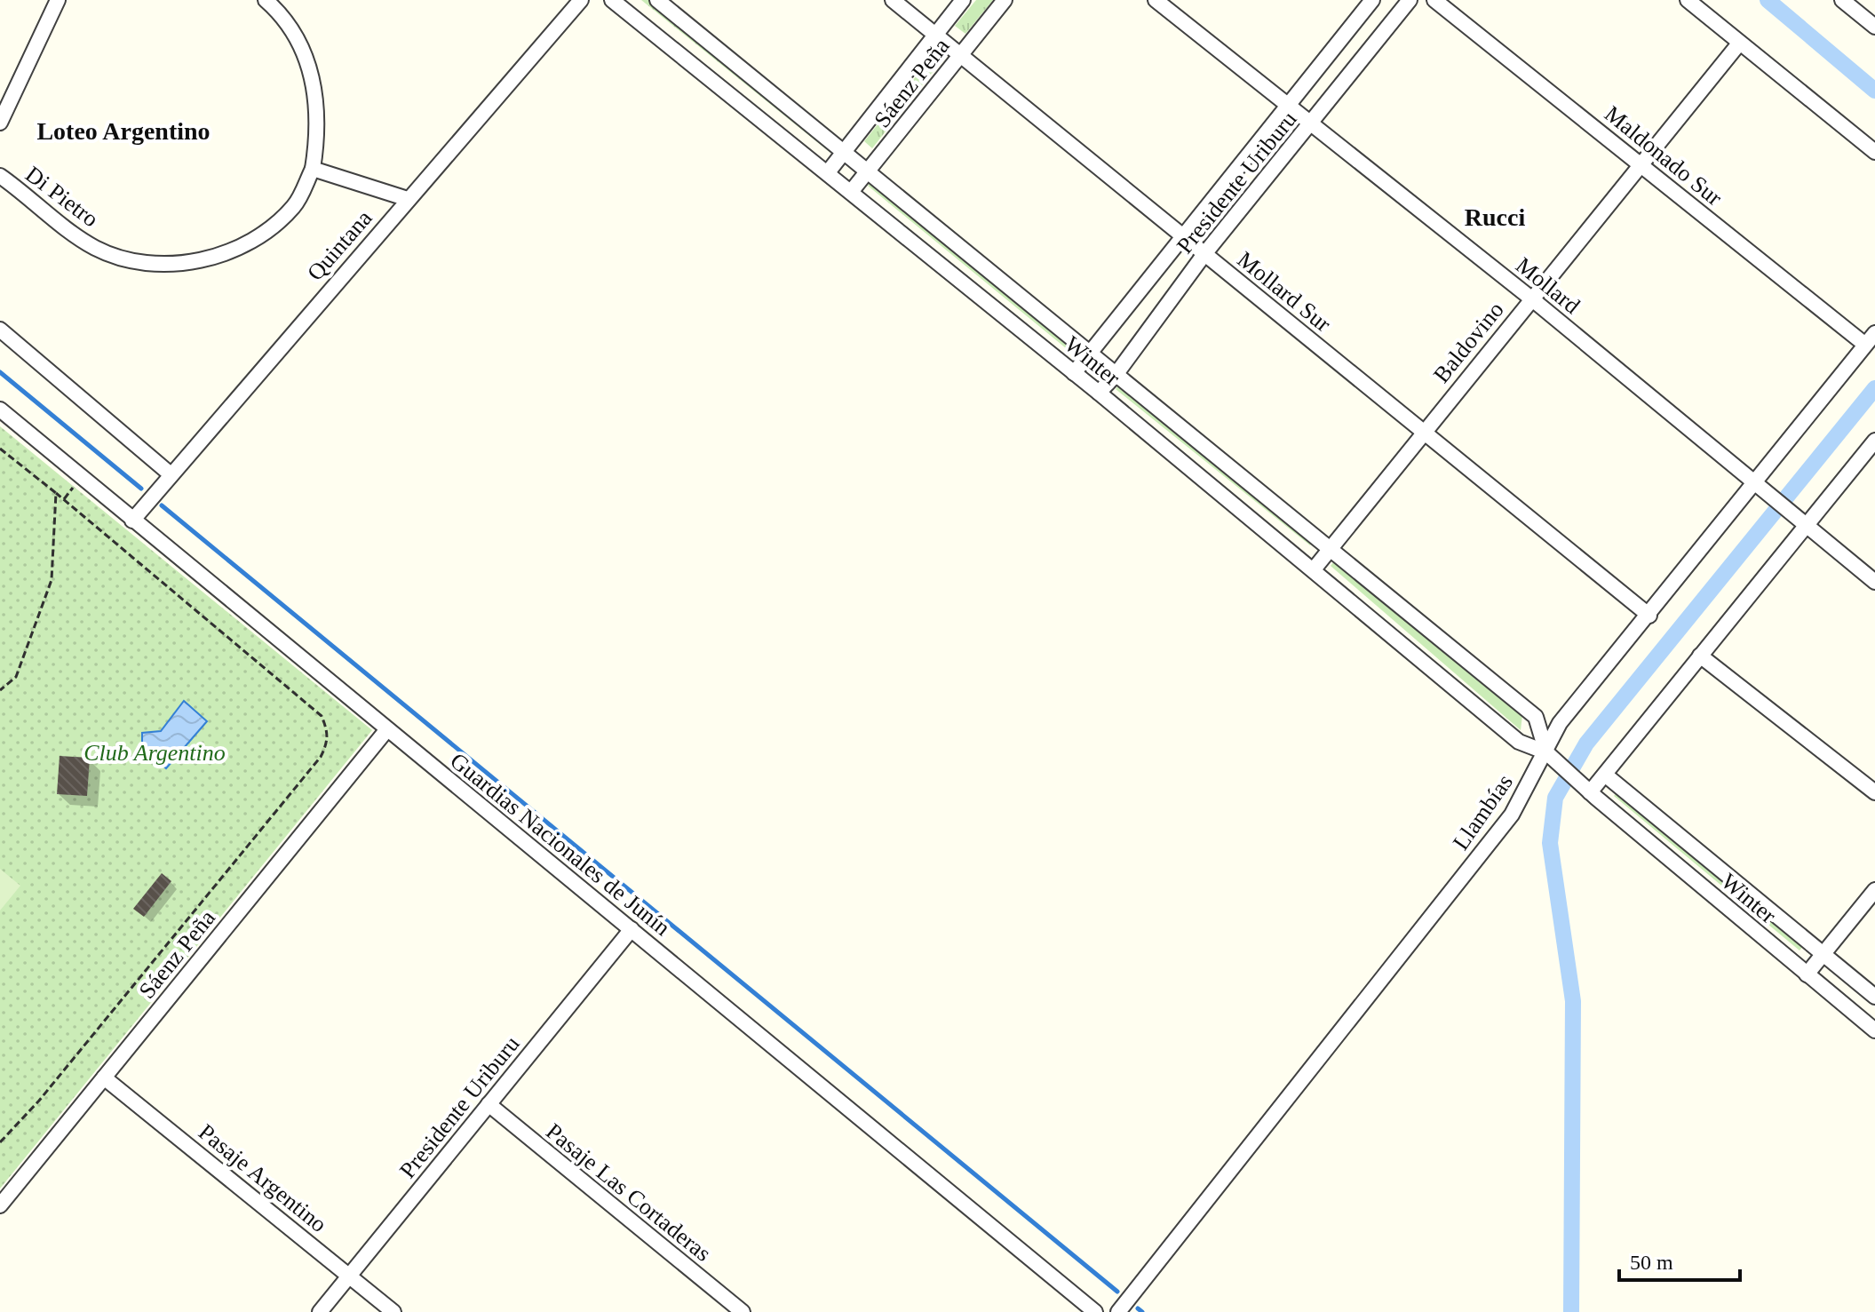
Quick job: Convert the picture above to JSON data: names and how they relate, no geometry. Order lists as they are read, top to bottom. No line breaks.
{"streets":{"street":["Sáenz Peña","Maldonado Sur","Presidente Uriburu","Di Pietro","Quintana","Mollard","Mollard Sur","Baldovino","Winter","Llambías","Guardias Nacionales de Junín","Pasaje Argentino","Pasaje Las Cortaderas"]},"crossings":[["Sáenz Peña","Mollard Sur"],["Sáenz Peña","Winter"],["Sáenz Peña","Guardias Nacionales de Junín"],["Sáenz Peña","Pasaje Argentino"],["Maldonado Sur","Baldovino"],["Maldonado Sur","Llambías"],["Presidente Uriburu","Mollard"],["Presidente Uriburu","Mollard Sur"],["Presidente Uriburu","Winter"],["Presidente Uriburu","Guardias Nacionales de Junín"],["Presidente Uriburu","Pasaje Argentino"],["Presidente Uriburu","Pasaje Las Cortaderas"],["Quintana","Guardias Nacionales de Junín"],["Mollard","Baldovino"],["Mollard","Llambías"],["Mollard Sur","Baldovino"],["Mollard Sur","Llambías"],["Baldovino","Winter"],["Winter","Llambías"]],"districts":["Loteo Argentino","Rucci"],"parks":["Club Argentino"],"scale_bar":"50 m"}
